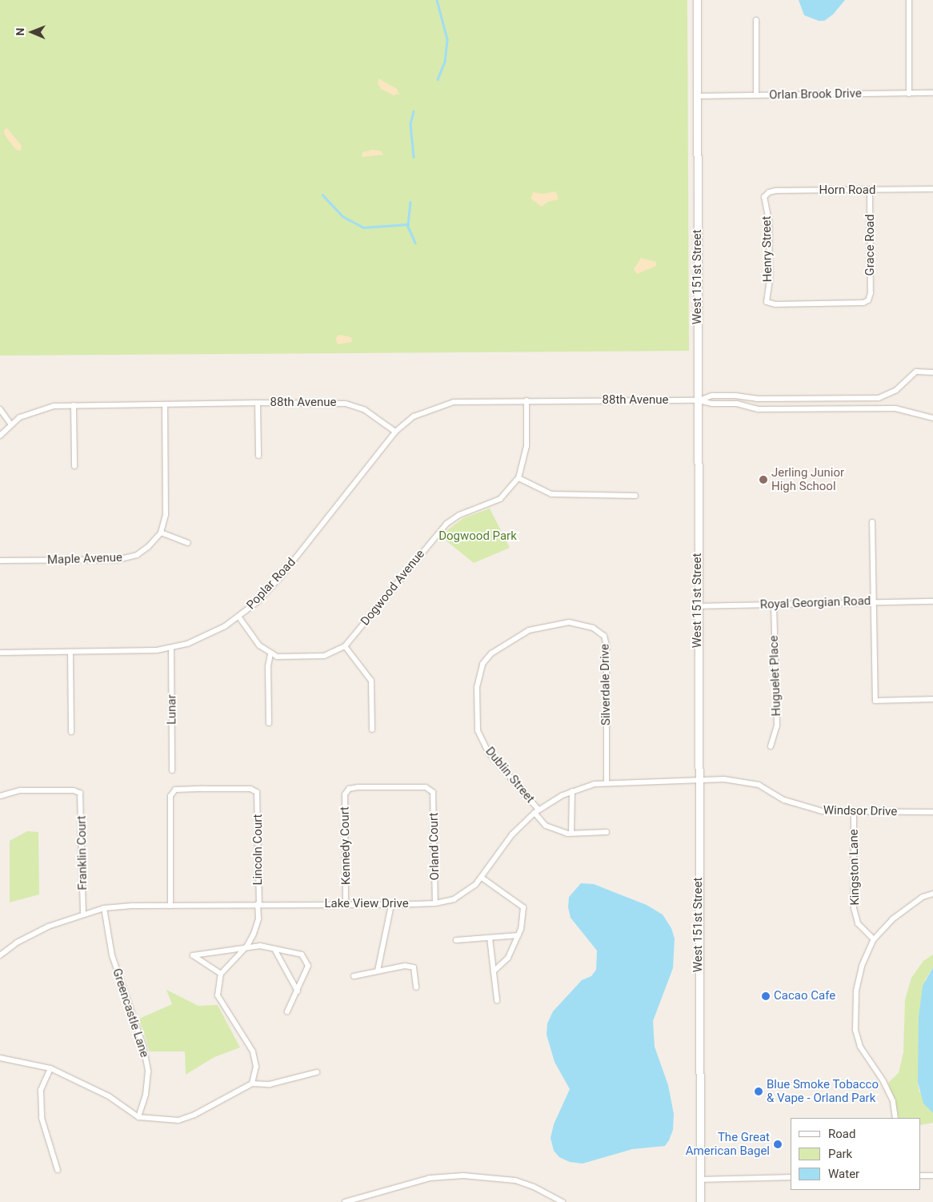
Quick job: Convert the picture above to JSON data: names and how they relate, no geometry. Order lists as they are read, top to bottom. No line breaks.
{"streets":{"street":["Orlan Brook Drive","Horn Road","Grace Road","Henry Street","West 151st Street","88th Avenue","Maple Avenue","Poplar Road","Dogwood Avenue","Royal Georgian Road","Huguelet Place","Silverdale Drive","Lunar","Dublin Street","Windsor Drive","Kennedy Court","Orland Court","Lincoln Court","Franklin Court","Kingston Lane","Lake View Drive","Greencastle Lane"]},"crossings":[["Orlan Brook Drive","West 151st Street"],["Horn Road","Grace Road"],["Horn Road","Henry Street"],["Grace Road","Henry Street"],["West 151st Street","88th Avenue"],["West 151st Street","Royal Georgian Road"],["West 151st Street","Windsor Drive"],["West 151st Street","Lake View Drive"],["88th Avenue","Poplar Road"],["88th Avenue","Dogwood Avenue"],["Poplar Road","Lunar"],["Royal Georgian Road","Huguelet Place"],["Silverdale Drive","Dublin Street"],["Silverdale Drive","Lake View Drive"],["Dublin Street","Lake View Drive"],["Windsor Drive","Kingston Lane"],["Windsor Drive","Lake View Drive"],["Kennedy Court","Orland Court"],["Kennedy Court","Lake View Drive"],["Orland Court","Lake View Drive"],["Lincoln Court","Lake View Drive"],["Franklin Court","Lake View Drive"],["Lake View Drive","Greencastle Lane"]],"parks":["Dogwood Park"],"places":["Jerling Junior High School","Cacao Cafe","Blue Smoke Tobacco & Vape - Orland Park","The Great American Bagel"],"legend":["Road","Park","Water"],"north":"left"}
